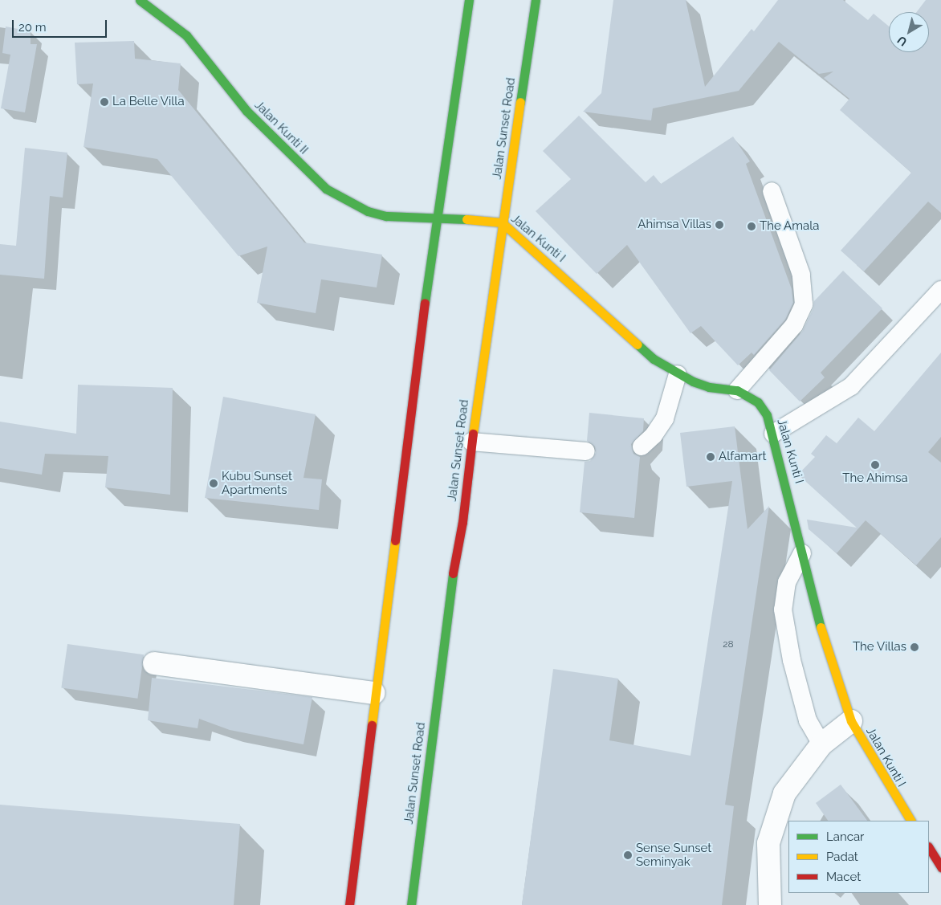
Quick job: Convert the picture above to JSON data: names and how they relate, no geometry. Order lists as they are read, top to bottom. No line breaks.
{"streets":{"main road":["Jalan Kunti II","Jalan Sunset Road","Jalan Kunti I"]},"crossings":[["Jalan Kunti II","Jalan Kunti I"],["Jalan Sunset Road","Jalan Kunti I"]],"places":["La Belle Villa","Ahimsa Villas","The Amala","Alfamart","The Ahimsa","Kubu Sunset Apartments","The Villas","Sense Sunset Seminyak"],"house_numbers":["28"],"legend":["Lancar","Padat","Macet"],"scale_bar":"20 m","north":"bottom left"}
